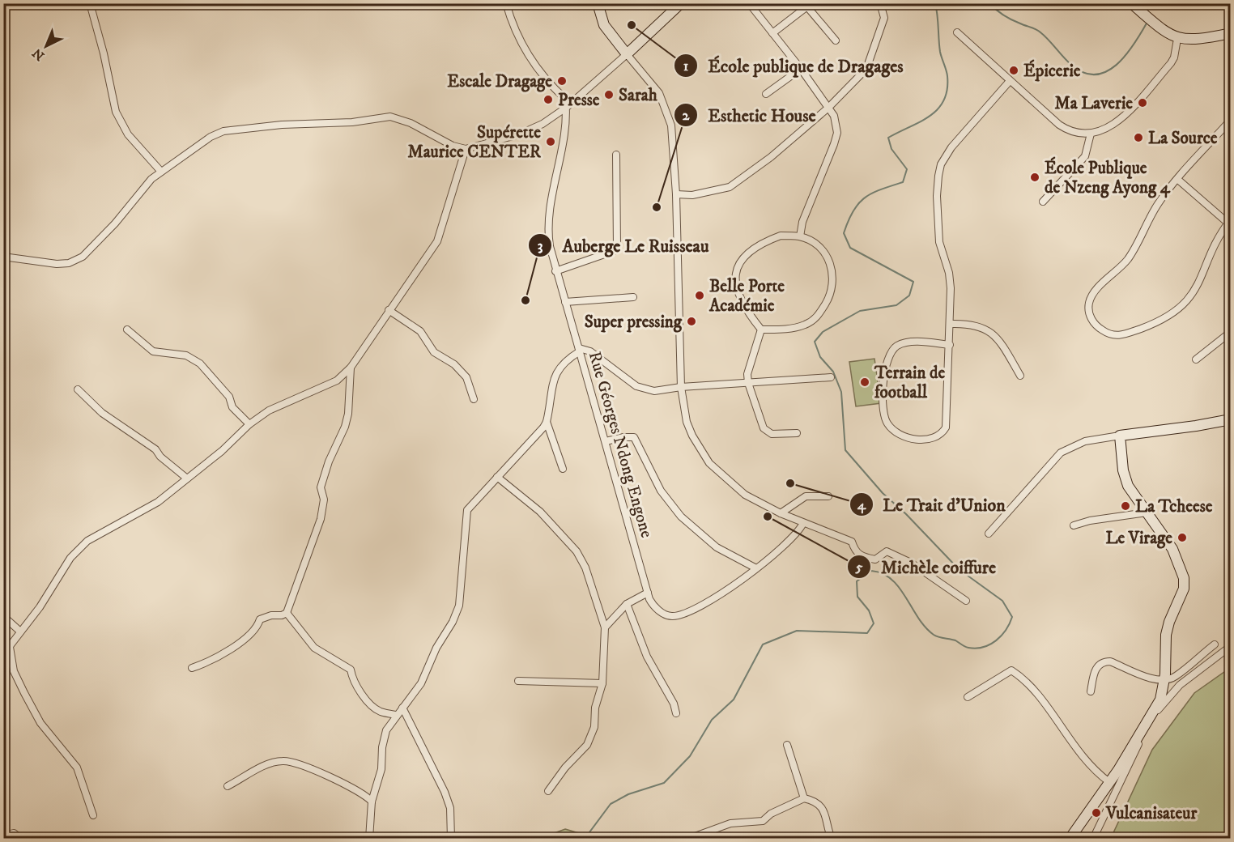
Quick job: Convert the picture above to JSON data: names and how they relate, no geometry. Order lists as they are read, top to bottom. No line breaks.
{"streets":{"street":["Rue Géorges Ndong Engone"]},"places":["École publique de Dragages","Épicerie","Escale Dragage","Sarah","Presse","Ma Laverie","La Source","Supérette Maurice CENTER","École Publique de Nzeng Ayong 4","Esthetic House","Belle Porte Académie","Auberge Le Ruisseau","Super pressing","Terrain de football","Le Trait d'Union","La Tcheese","Michèle coiffure","Le Virage","Vulcanisateur"],"north":"bottom left"}
